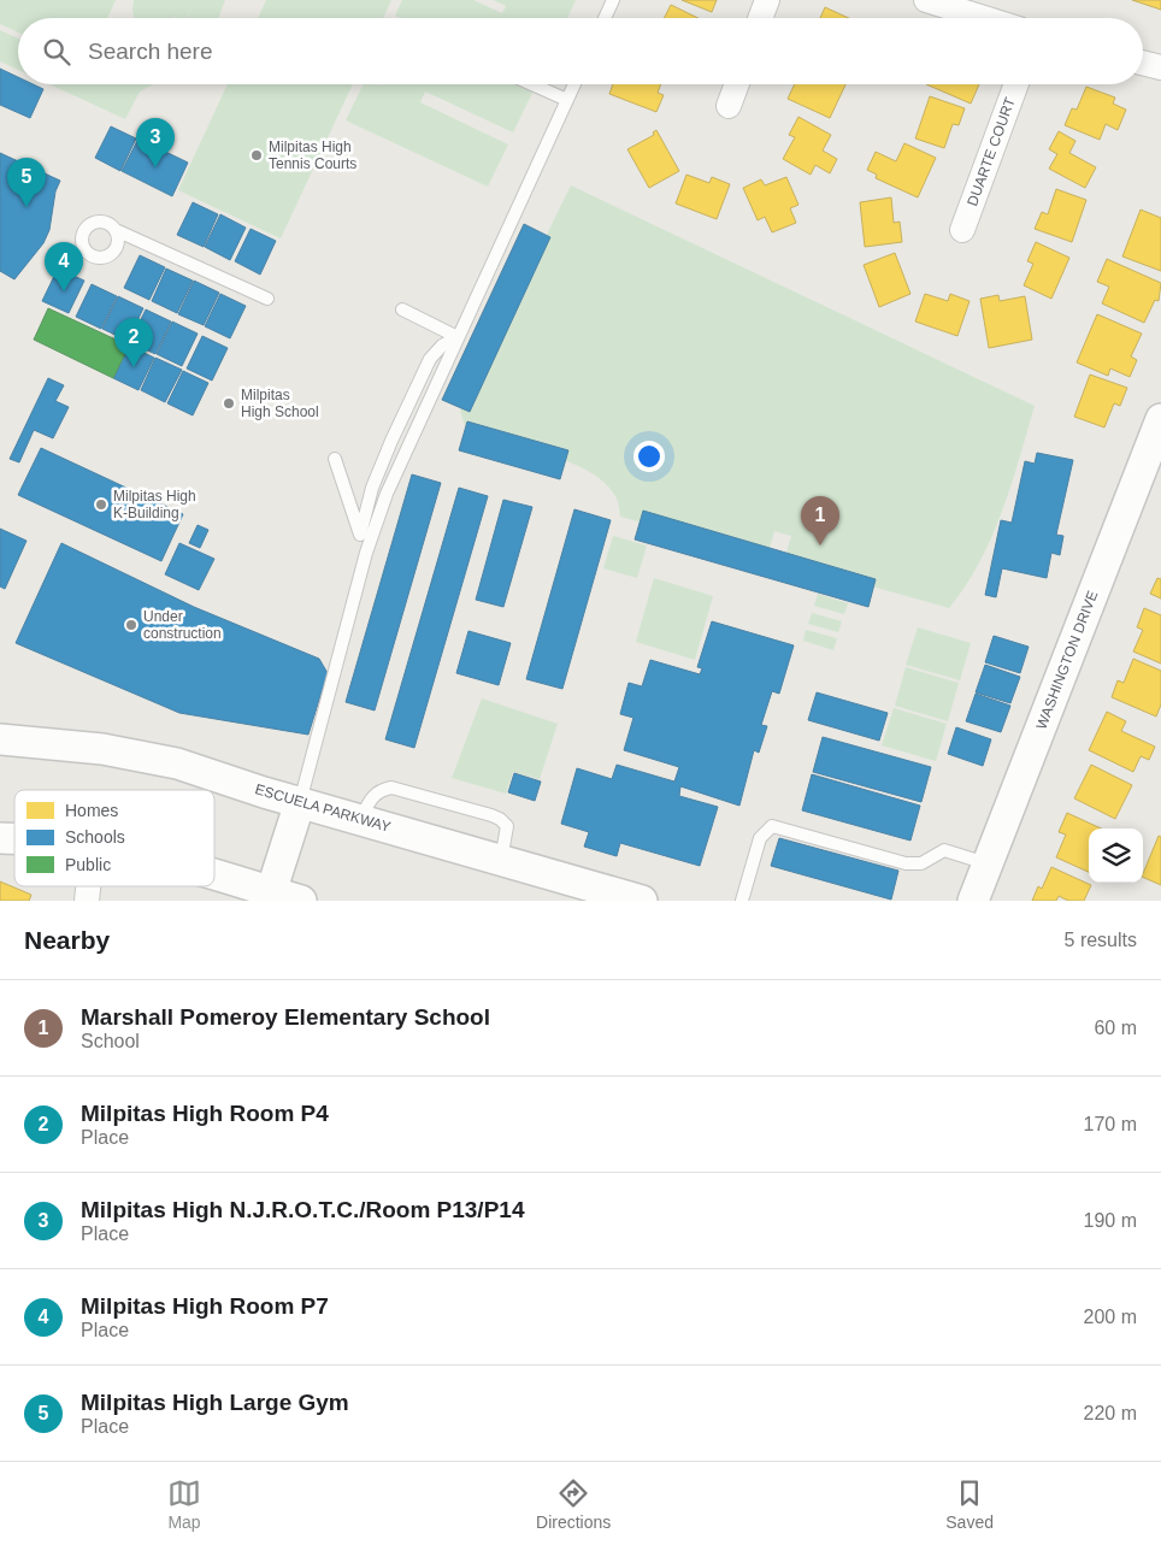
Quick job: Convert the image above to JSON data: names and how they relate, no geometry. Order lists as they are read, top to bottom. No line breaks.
{"streets":{"street":["DUARTE COURT","WASHINGTON DRIVE","ESCUELA PARKWAY"]},"places":["Milpitas High Tennis Courts","Milpitas High School","Milpitas High K-Building","Under construction"],"legend":["Homes","Schools","Public"],"page":{"search":"Search here","pins":["3","5","4","2","1"],"heading":["Nearby","5 results"],"list":[{"mark":"1","name":"Marshall Pomeroy Elementary School","note":"School","value":"60 m"},{"mark":"2","name":"Milpitas High Room P4","note":"Place","value":"170 m"},{"mark":"3","name":"Milpitas High N.J.R.O.T.C./Room P13/P14","note":"Place","value":"190 m"},{"mark":"4","name":"Milpitas High Room P7","note":"Place","value":"200 m"},{"mark":"5","name":"Milpitas High Large Gym","note":"Place","value":"220 m"}],"nav":["Map","Directions","Saved"]}}
